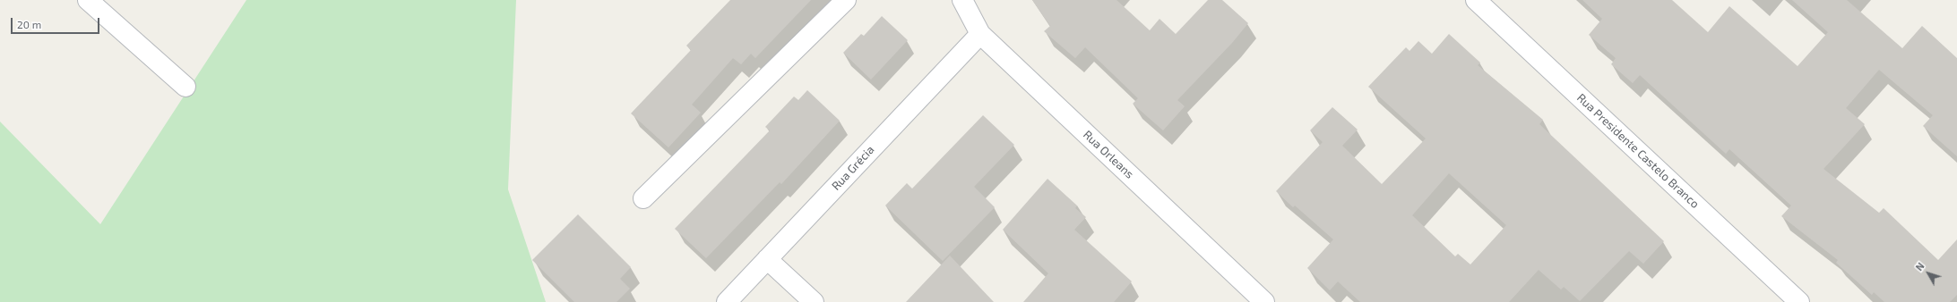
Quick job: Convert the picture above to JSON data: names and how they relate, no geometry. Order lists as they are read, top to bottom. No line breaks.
{"streets":{"street":["Rua Presidente Castelo Branco","Rua Orleans","Rua Grécia"]},"crossings":[["Rua Orleans","Rua Grécia"]],"scale_bar":"20 m","north":"top left"}
